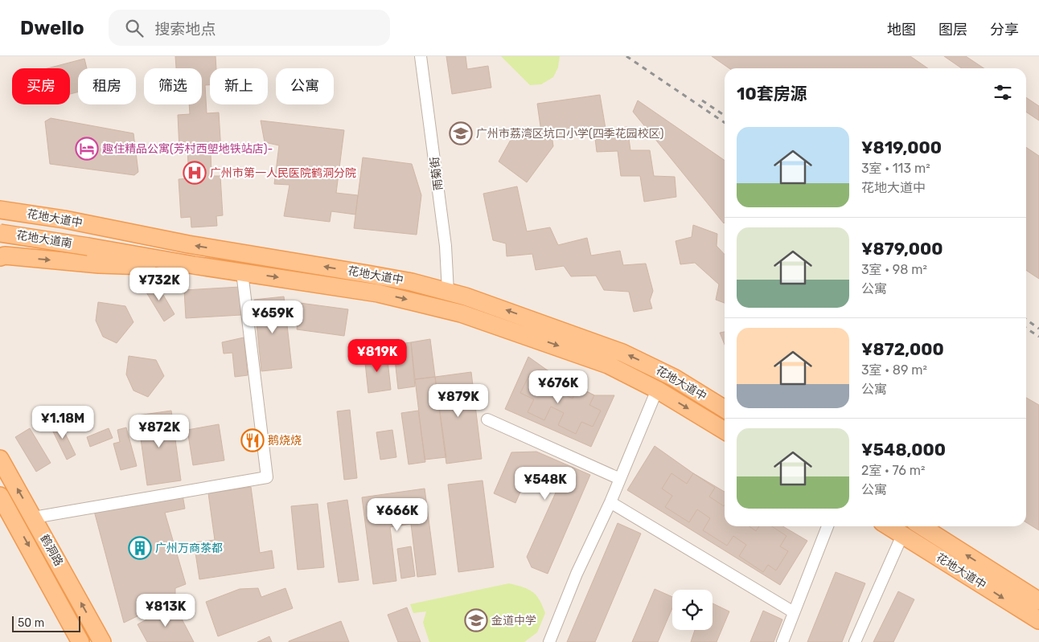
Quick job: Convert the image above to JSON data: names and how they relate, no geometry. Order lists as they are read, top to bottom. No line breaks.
{"streets":{"main road":["花地大道中","花地大道南","鹤洞路"],"street":["雨菊街"]},"crossings":[["雨菊街","花地大道中"],["花地大道中","花地大道南"]],"places":{"school or university":["广州市荔湾区坑口小学(四季花园校区)","金道中学"],"hotel":["趣住精品公寓(芳村西塱地铁站店)-"],"hospital":["广州市第一人民医院鹤洞分院"],"restaurant":["鹅烧烧"],"building":["广州万商茶都"]},"scale_bar":"50 m","page":{"header":"Dwello","search":"搜索地点","nav":["地图","图层","分享"],"chip":["买房","租房","筛选","新上","公寓"],"heading":"10套房源","list":[{"name":"¥819,000","note":"3室 · 113 m² · 花地大道中"},{"name":"¥879,000","note":"3室 · 98 m² · 公寓"},{"name":"¥872,000","note":"3室 · 89 m² · 公寓"},{"name":"¥548,000","note":"2室 · 76 m² · 公寓"}],"price":["¥732K","¥659K","¥819K","¥676K","¥879K","¥1.18M","¥872K","¥548K","¥666K","¥813K"],"scale":"50 m"}}
